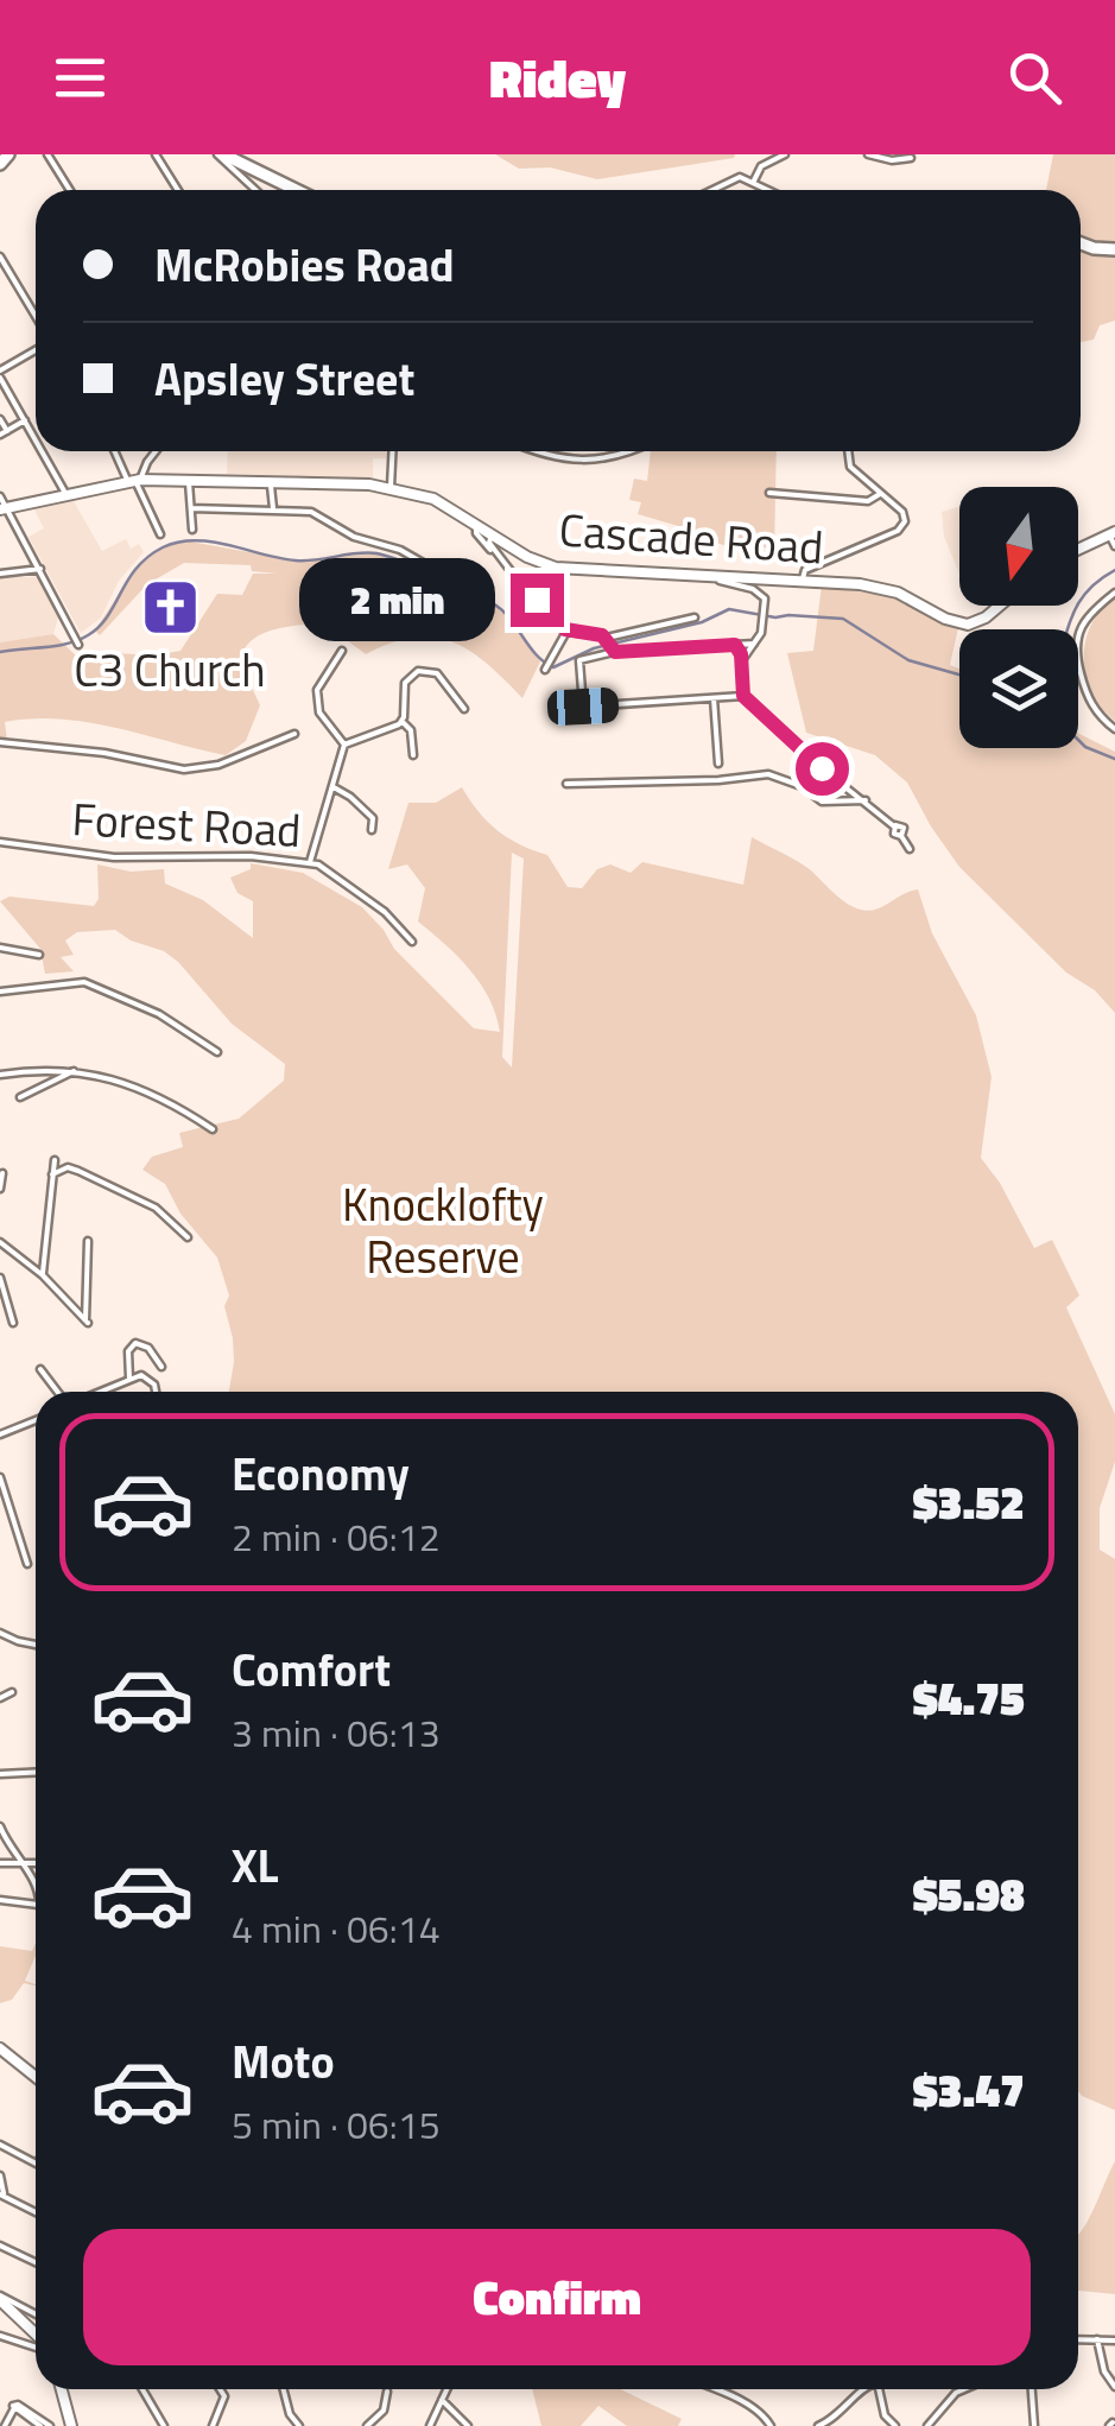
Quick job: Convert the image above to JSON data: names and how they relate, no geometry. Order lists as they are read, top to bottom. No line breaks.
{"streets":{"street":["Cascade Road","Forest Road"]},"parks":["Knocklofty Reserve"],"places":{"church":["C3 Church"]},"north":"bottom","page":{"header":"Ridey","banner":["McRobies Road","Apsley Street"],"bubble":"2 min","list":[{"name":"Economy","note":"2 min · 06:12","value":"$3.52"},{"name":"Comfort","note":"3 min · 06:13","value":"$4.75"},{"name":"XL","note":"4 min · 06:14","value":"$5.98"},{"name":"Moto","note":"5 min · 06:15","value":"$3.47"}],"buttons":"Confirm"}}
